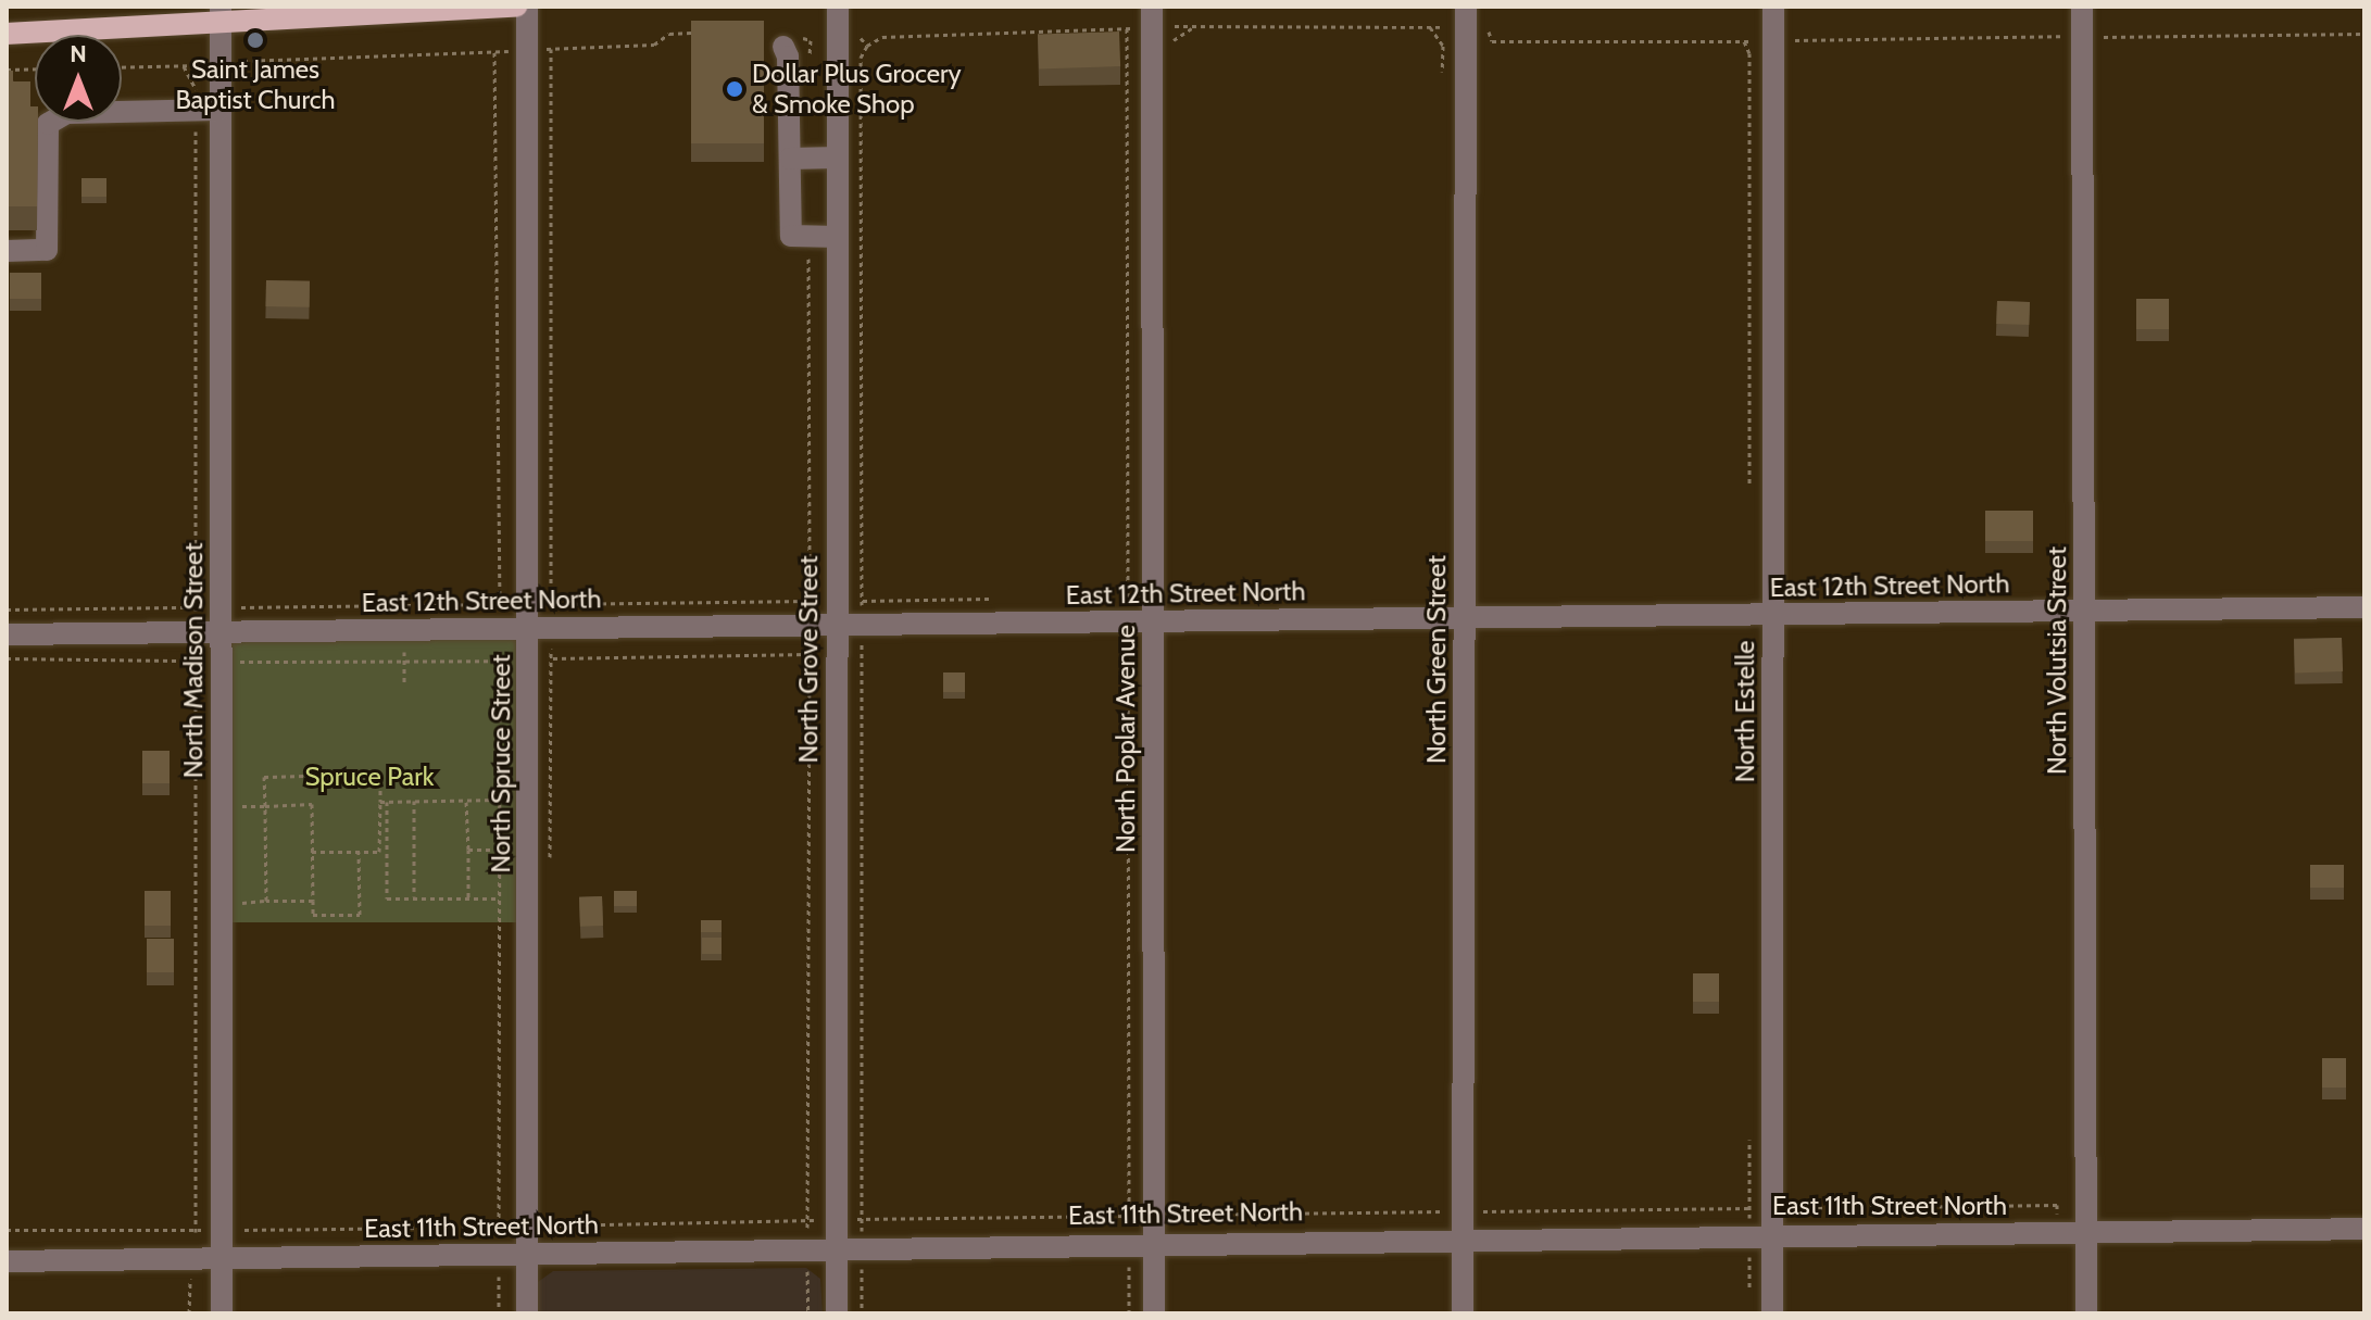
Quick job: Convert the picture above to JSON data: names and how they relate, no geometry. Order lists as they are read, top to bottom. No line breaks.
{"streets":{"street":["East 12th Street North","North Grove Street","North Green Street","North Madison Street","North Volutsia Street","North Estelle","North Poplar Avenue","North Spruce Street","East 11th Street North"]},"crossings":[["East 12th Street North","North Grove Street"],["East 12th Street North","North Green Street"],["East 12th Street North","North Madison Street"],["East 12th Street North","North Volutsia Street"],["East 12th Street North","North Estelle"],["East 12th Street North","North Poplar Avenue"],["East 12th Street North","North Spruce Street"],["North Grove Street","East 11th Street North"],["North Green Street","East 11th Street North"],["North Madison Street","East 11th Street North"],["North Volutsia Street","East 11th Street North"],["North Estelle","East 11th Street North"],["North Poplar Avenue","East 11th Street North"],["North Spruce Street","East 11th Street North"]],"parks":["Spruce Park"],"places":["Saint James Baptist Church","Dollar Plus Grocery & Smoke Shop"],"north":"top"}
